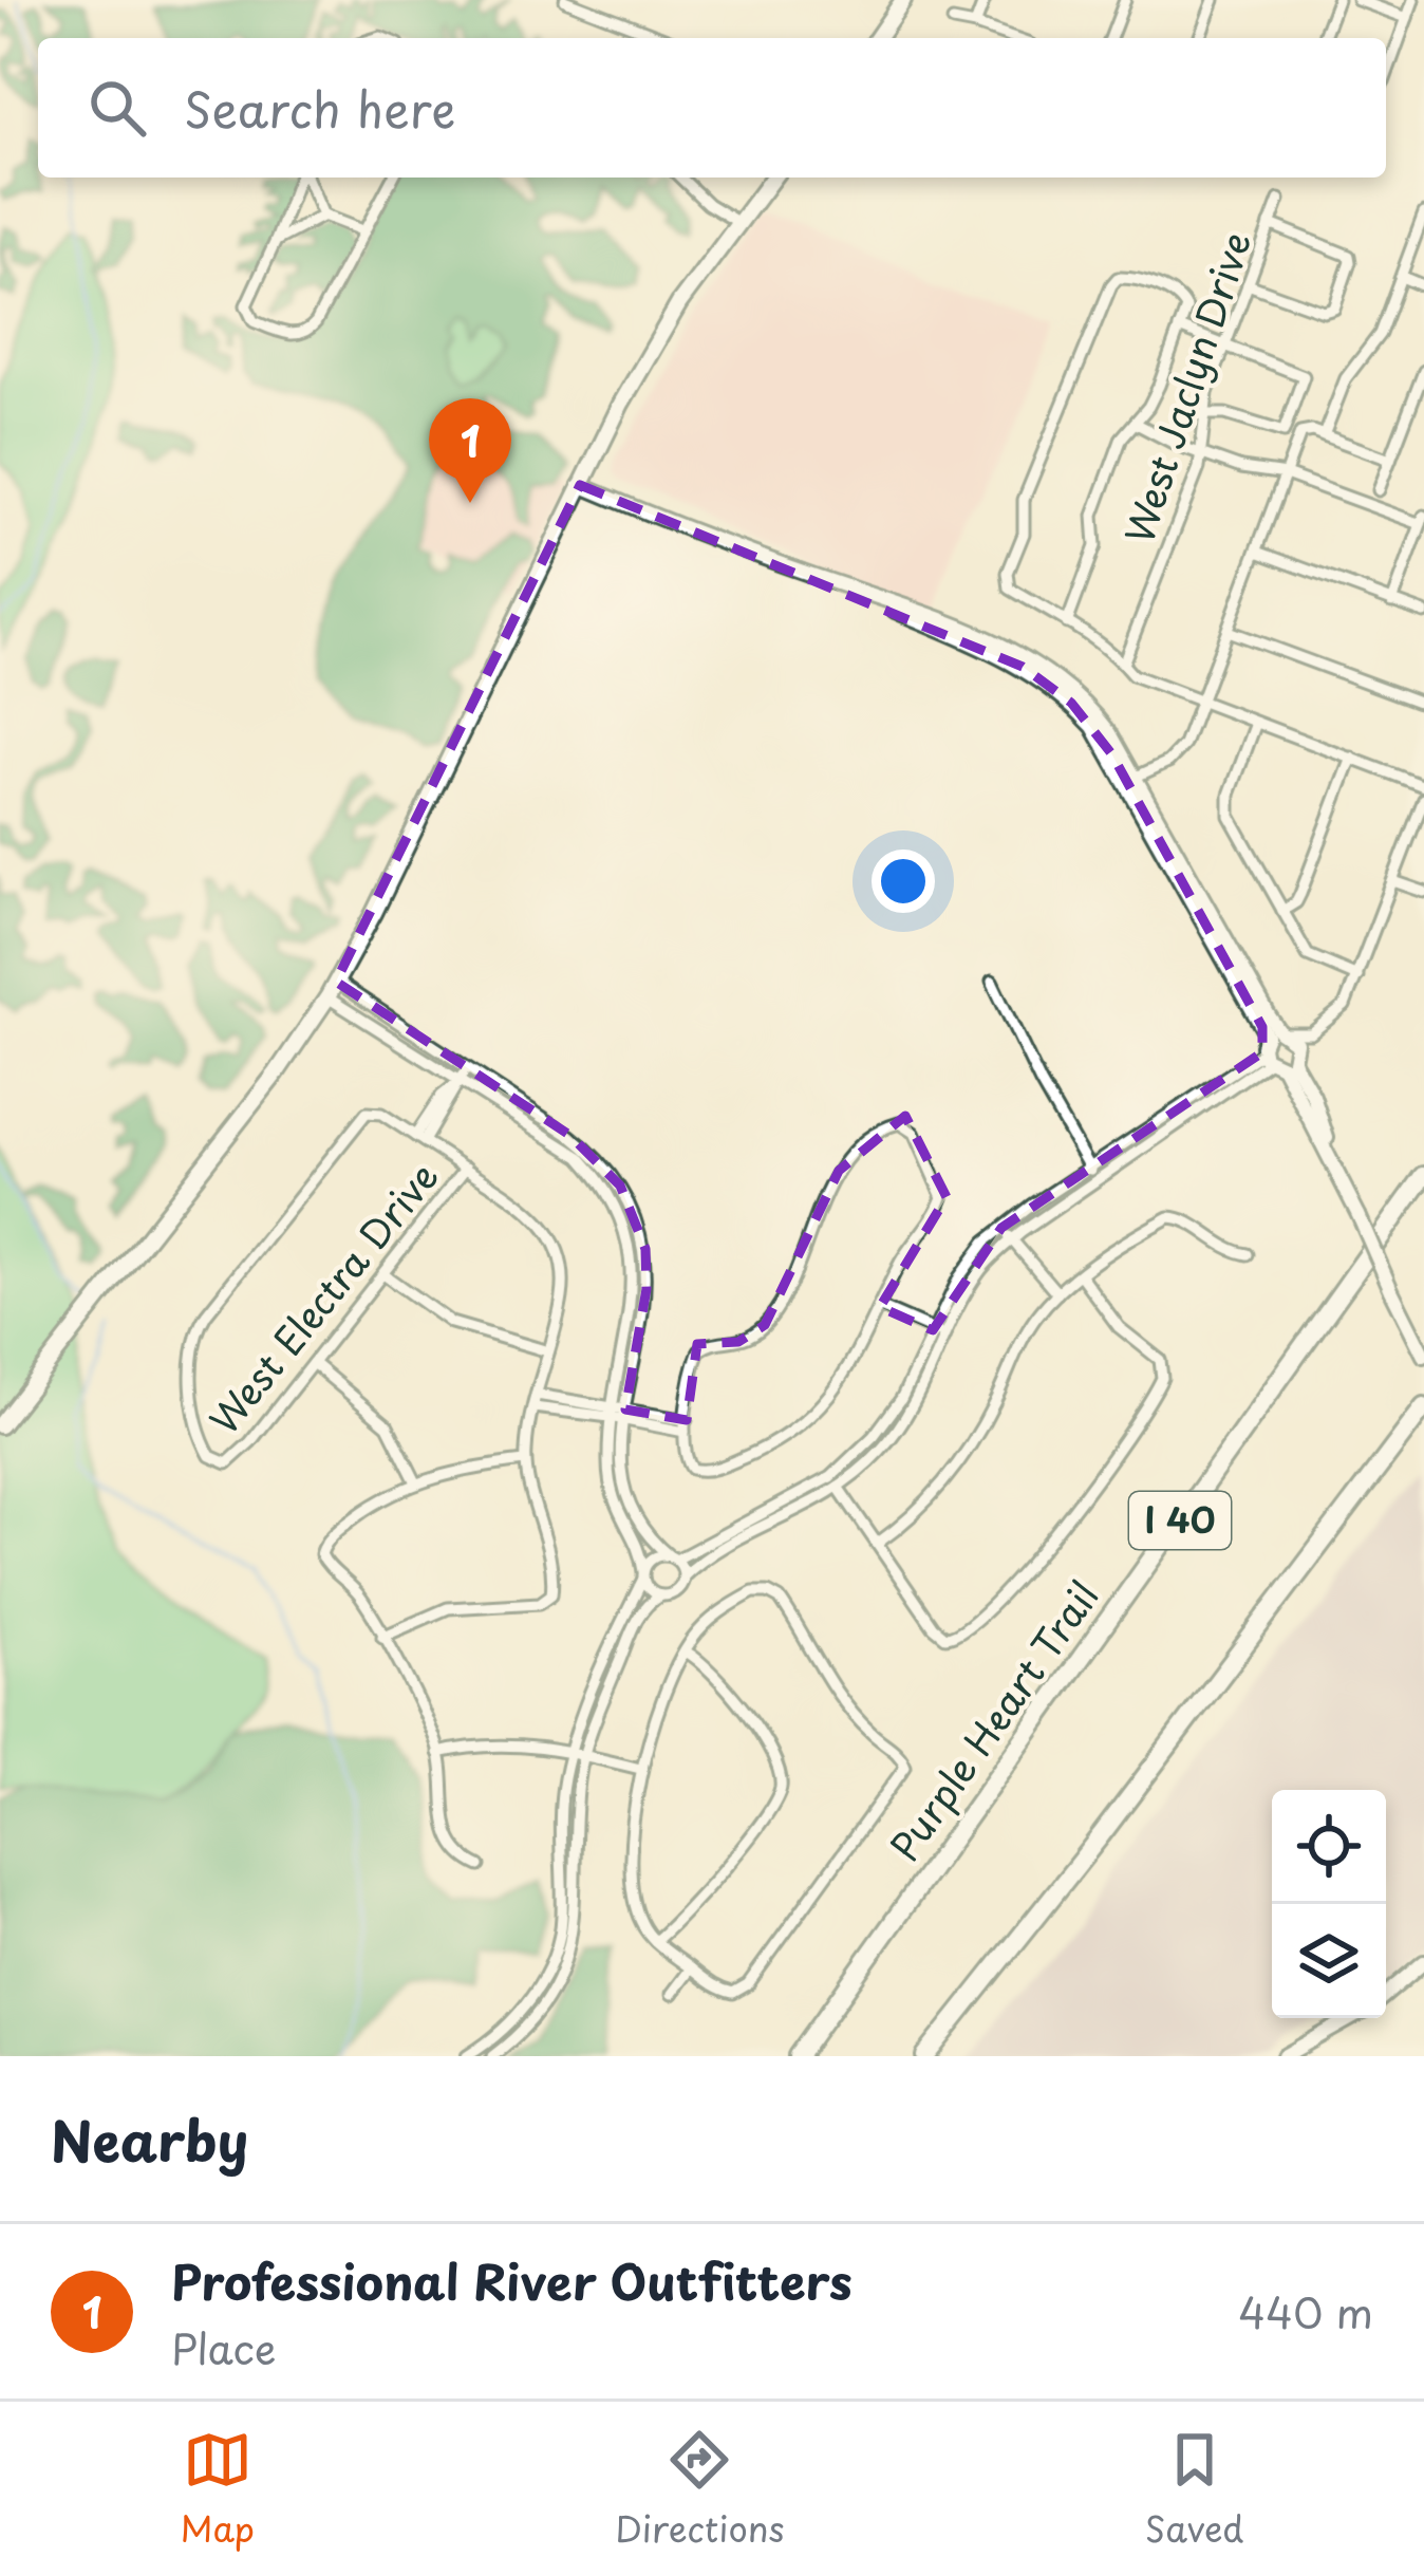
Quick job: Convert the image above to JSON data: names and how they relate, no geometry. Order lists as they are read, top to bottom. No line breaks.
{"streets":{"highway":["I 40","Purple Heart Trail"],"street":["West Jaclyn Drive","West Electra Drive"]},"page":{"search":"Search here","pins":"1","heading":"Nearby","list":[{"mark":"1","name":"Professional River Outfitters","note":"Place","value":"440 m"}],"nav":["Map","Directions","Saved"]}}
